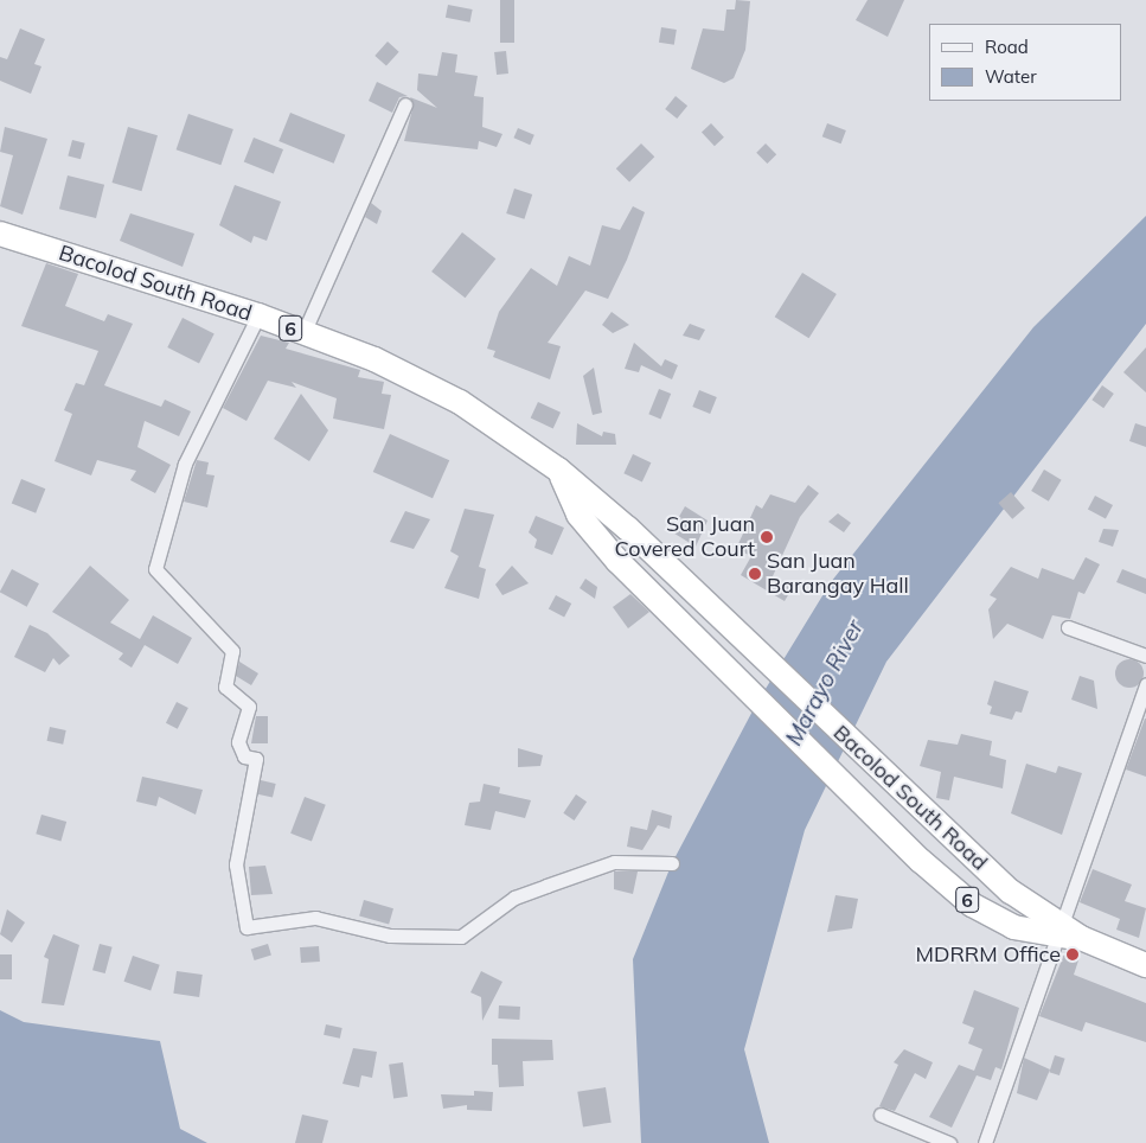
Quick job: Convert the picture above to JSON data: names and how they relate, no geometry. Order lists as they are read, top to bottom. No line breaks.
{"streets":{"highway":["Bacolod South Road","6"]},"crossings":[["Bacolod South Road","6"]],"water":["Marayo River"],"places":["San Juan Covered Court","San Juan Barangay Hall","MDRRM Office"],"legend":["Road","Water"]}
